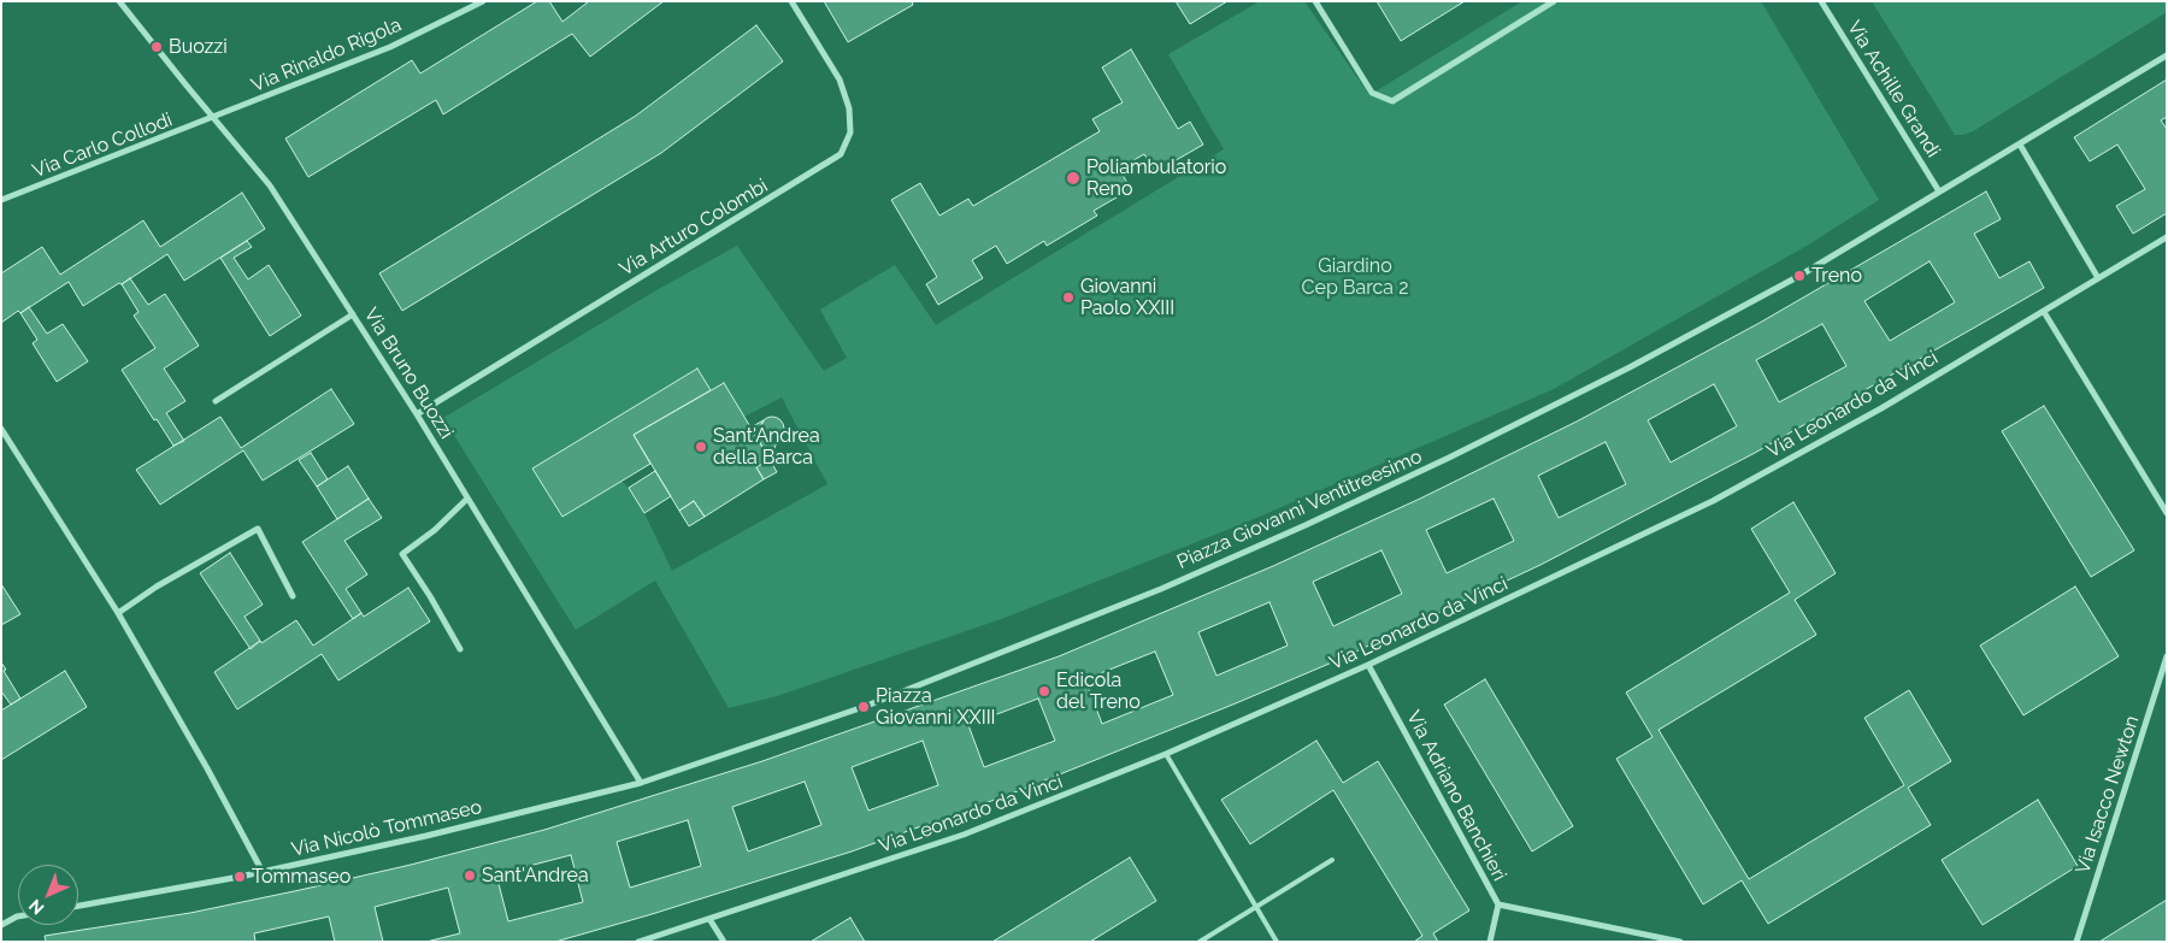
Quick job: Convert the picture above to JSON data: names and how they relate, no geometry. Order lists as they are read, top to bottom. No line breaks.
{"streets":{"street":["Via Rinaldo Rigola","Via Achille Grandi","Via Carlo Collodi","Via Arturo Colombi","Via Bruno Buozzi","Via Leonardo da Vinci","Piazza Giovanni Ventitreesimo","Via Isacco Newton","Via Adriano Banchieri","Via Nicolò Tommaseo"]},"crossings":[["Via Rinaldo Rigola","Via Carlo Collodi"],["Via Rinaldo Rigola","Via Bruno Buozzi"],["Via Achille Grandi","Piazza Giovanni Ventitreesimo"],["Via Carlo Collodi","Via Bruno Buozzi"],["Via Arturo Colombi","Via Bruno Buozzi"],["Via Bruno Buozzi","Piazza Giovanni Ventitreesimo"],["Via Bruno Buozzi","Via Nicolò Tommaseo"],["Via Leonardo da Vinci","Via Adriano Banchieri"],["Piazza Giovanni Ventitreesimo","Via Nicolò Tommaseo"]],"parks":["Giardino Cep Barca 2"],"places":["Buozzi","Poliambulatorio Reno","Treno","Giovanni Paolo XXIII","Sant'Andrea della Barca","Edicola del Treno","Piazza Giovanni XXIII","Sant'Andrea","Tommaseo"],"north":"bottom left"}
